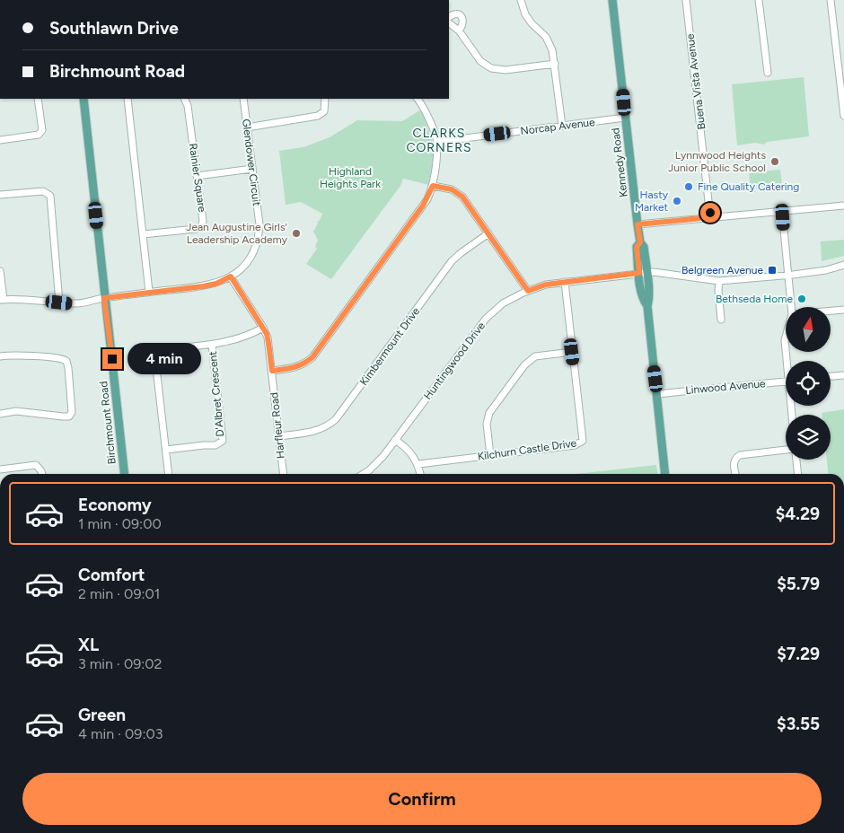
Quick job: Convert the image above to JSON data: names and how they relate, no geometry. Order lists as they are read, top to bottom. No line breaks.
{"streets":{"main road":["Kennedy Road","Birchmount Road"],"street":["Buena Vista Avenue","Norcap Avenue","Glendower Circuit","Rainier Square","Kimbermount Drive","Huntingwood Drive","Linwood Avenue","D'Albret Crescent","Harfleur Road","Kilchurn Castle Drive"]},"crossings":[["Norcap Avenue","Kennedy Road"],["Glendower Circuit","Birchmount Road"],["Glendower Circuit","Harfleur Road"],["Kennedy Road","Huntingwood Drive"],["Kennedy Road","Linwood Avenue"],["Kimbermount Drive","Harfleur Road"],["Huntingwood Drive","Kilchurn Castle Drive"]],"districts":["CLARKS CORNERS"],"parks":["Highland Heights Park"],"places":{"other":["Lynnwood Heights Junior Public School","Fine Quality Catering","Hasty Market","Jean Augustine Girls' Leadership Academy","Bethseda Home"],"transit":["Belgreen Avenue"]},"north":"top","page":{"banner":["Southlawn Drive","Birchmount Road"],"bubble":"4 min","list":[{"name":"Economy","note":"1 min · 09:00","value":"$4.29"},{"name":"Comfort","note":"2 min · 09:01","value":"$5.79"},{"name":"XL","note":"3 min · 09:02","value":"$7.29"},{"name":"Green","note":"4 min · 09:03","value":"$3.55"}],"buttons":"Confirm"}}
